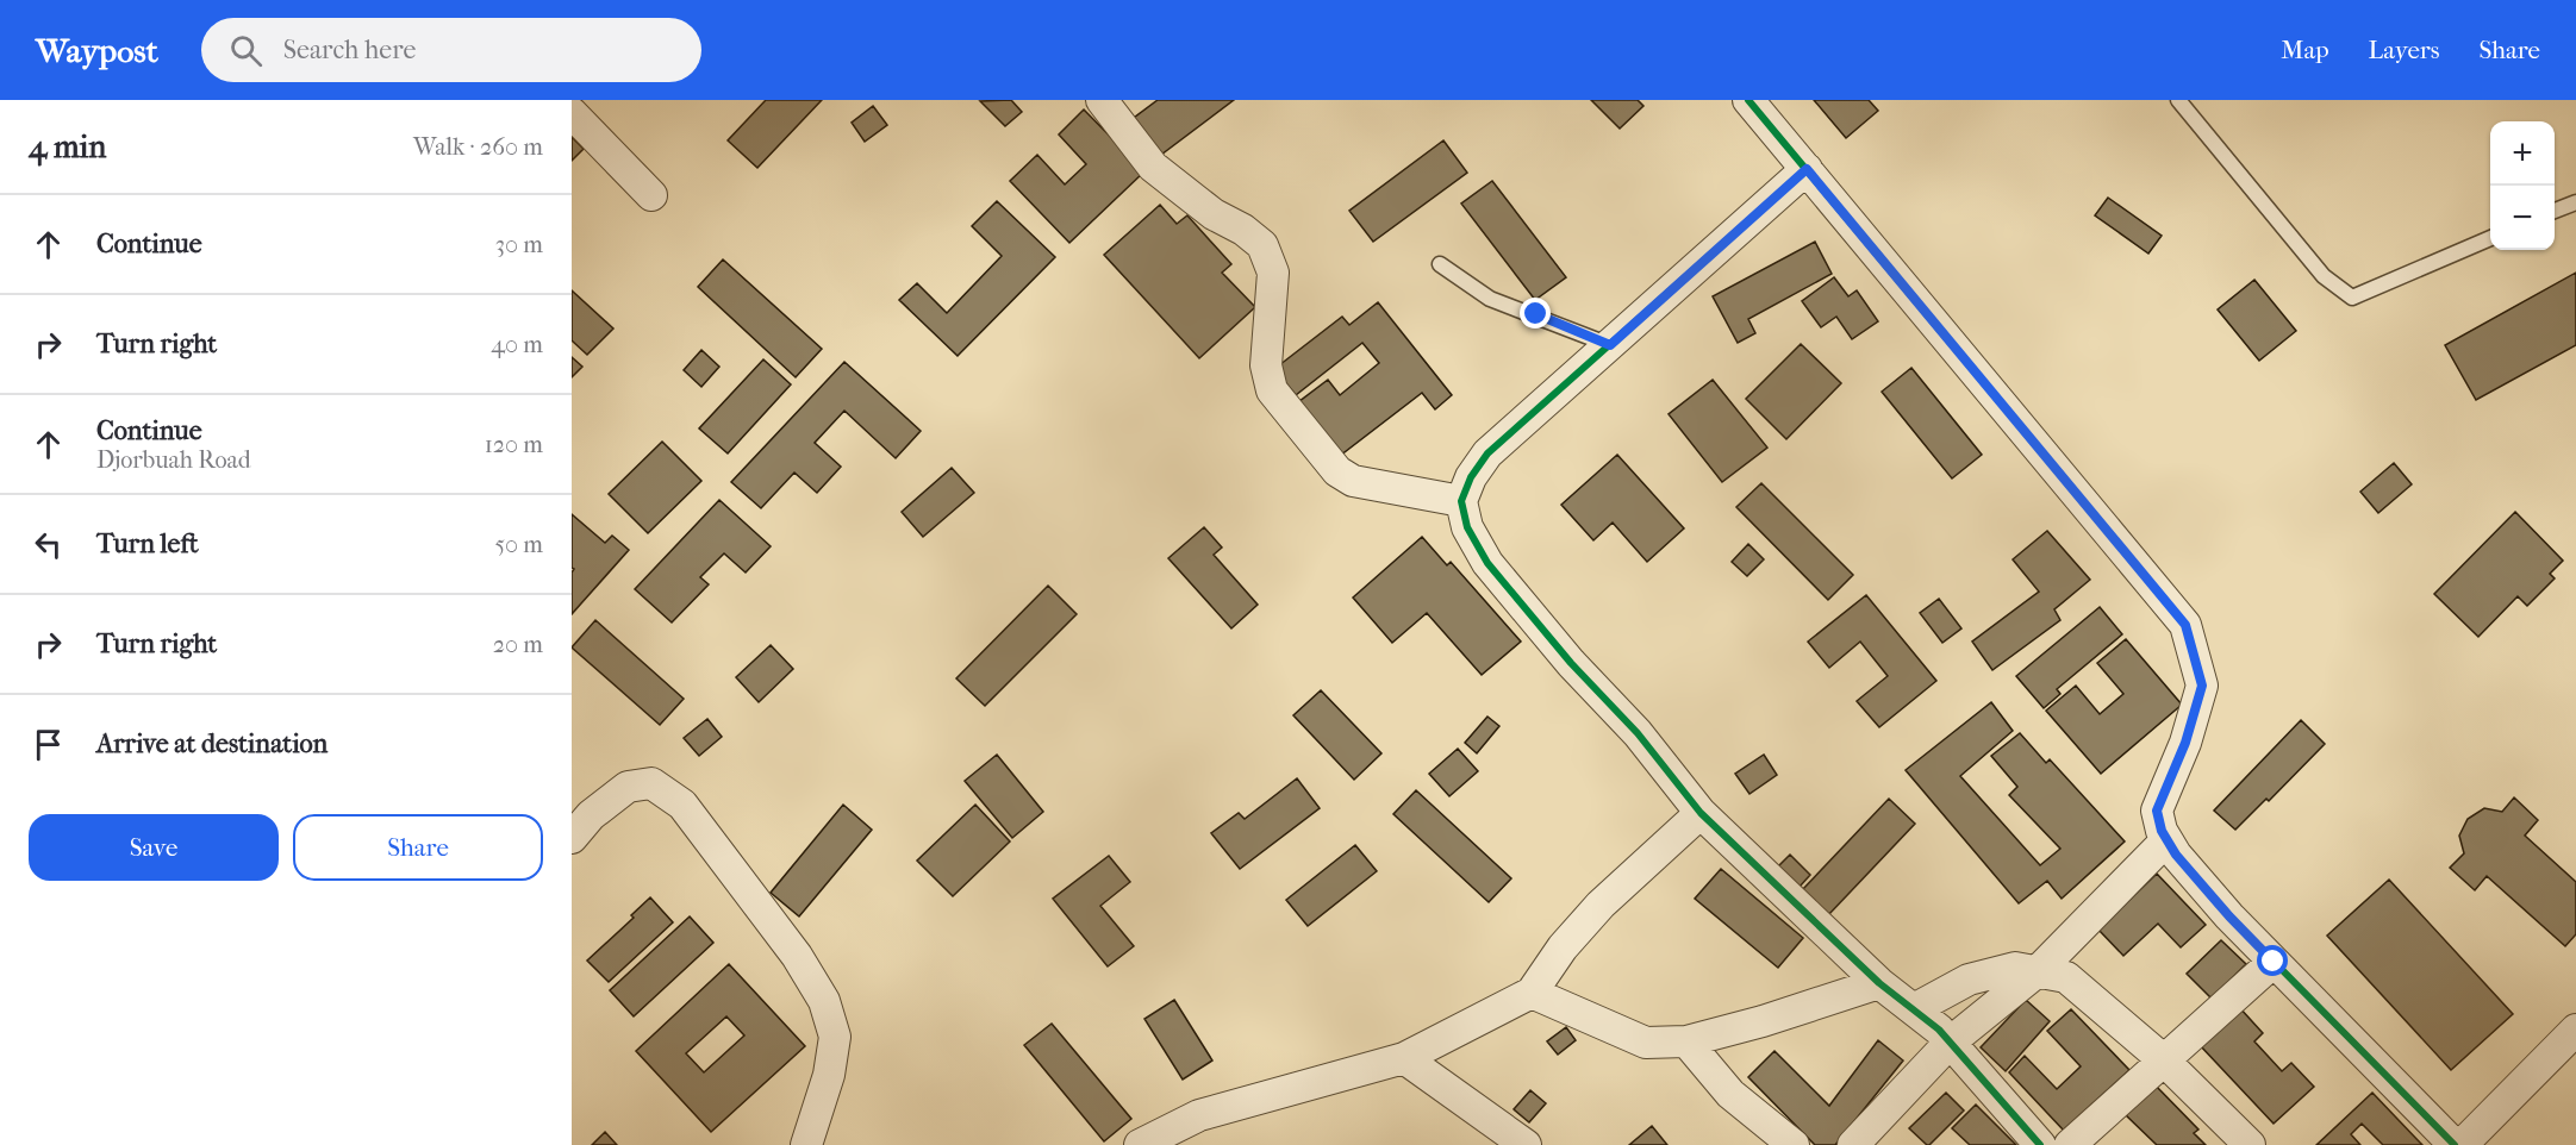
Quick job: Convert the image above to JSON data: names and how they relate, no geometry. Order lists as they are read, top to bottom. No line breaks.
{"page":{"header":"Waypost","search":"Search here","nav":["Map","Layers","Share"],"heading":["4 min","Walk · 260 m"],"map_buttons":["+","−"],"list":[["Continue","30 m"],["Turn right","40 m"],["Continue","Djorbuah Road","120 m"],["Turn left","50 m"],["Turn right","20 m"],"Arrive at destination"],"buttons":["Save","Share"]}}
